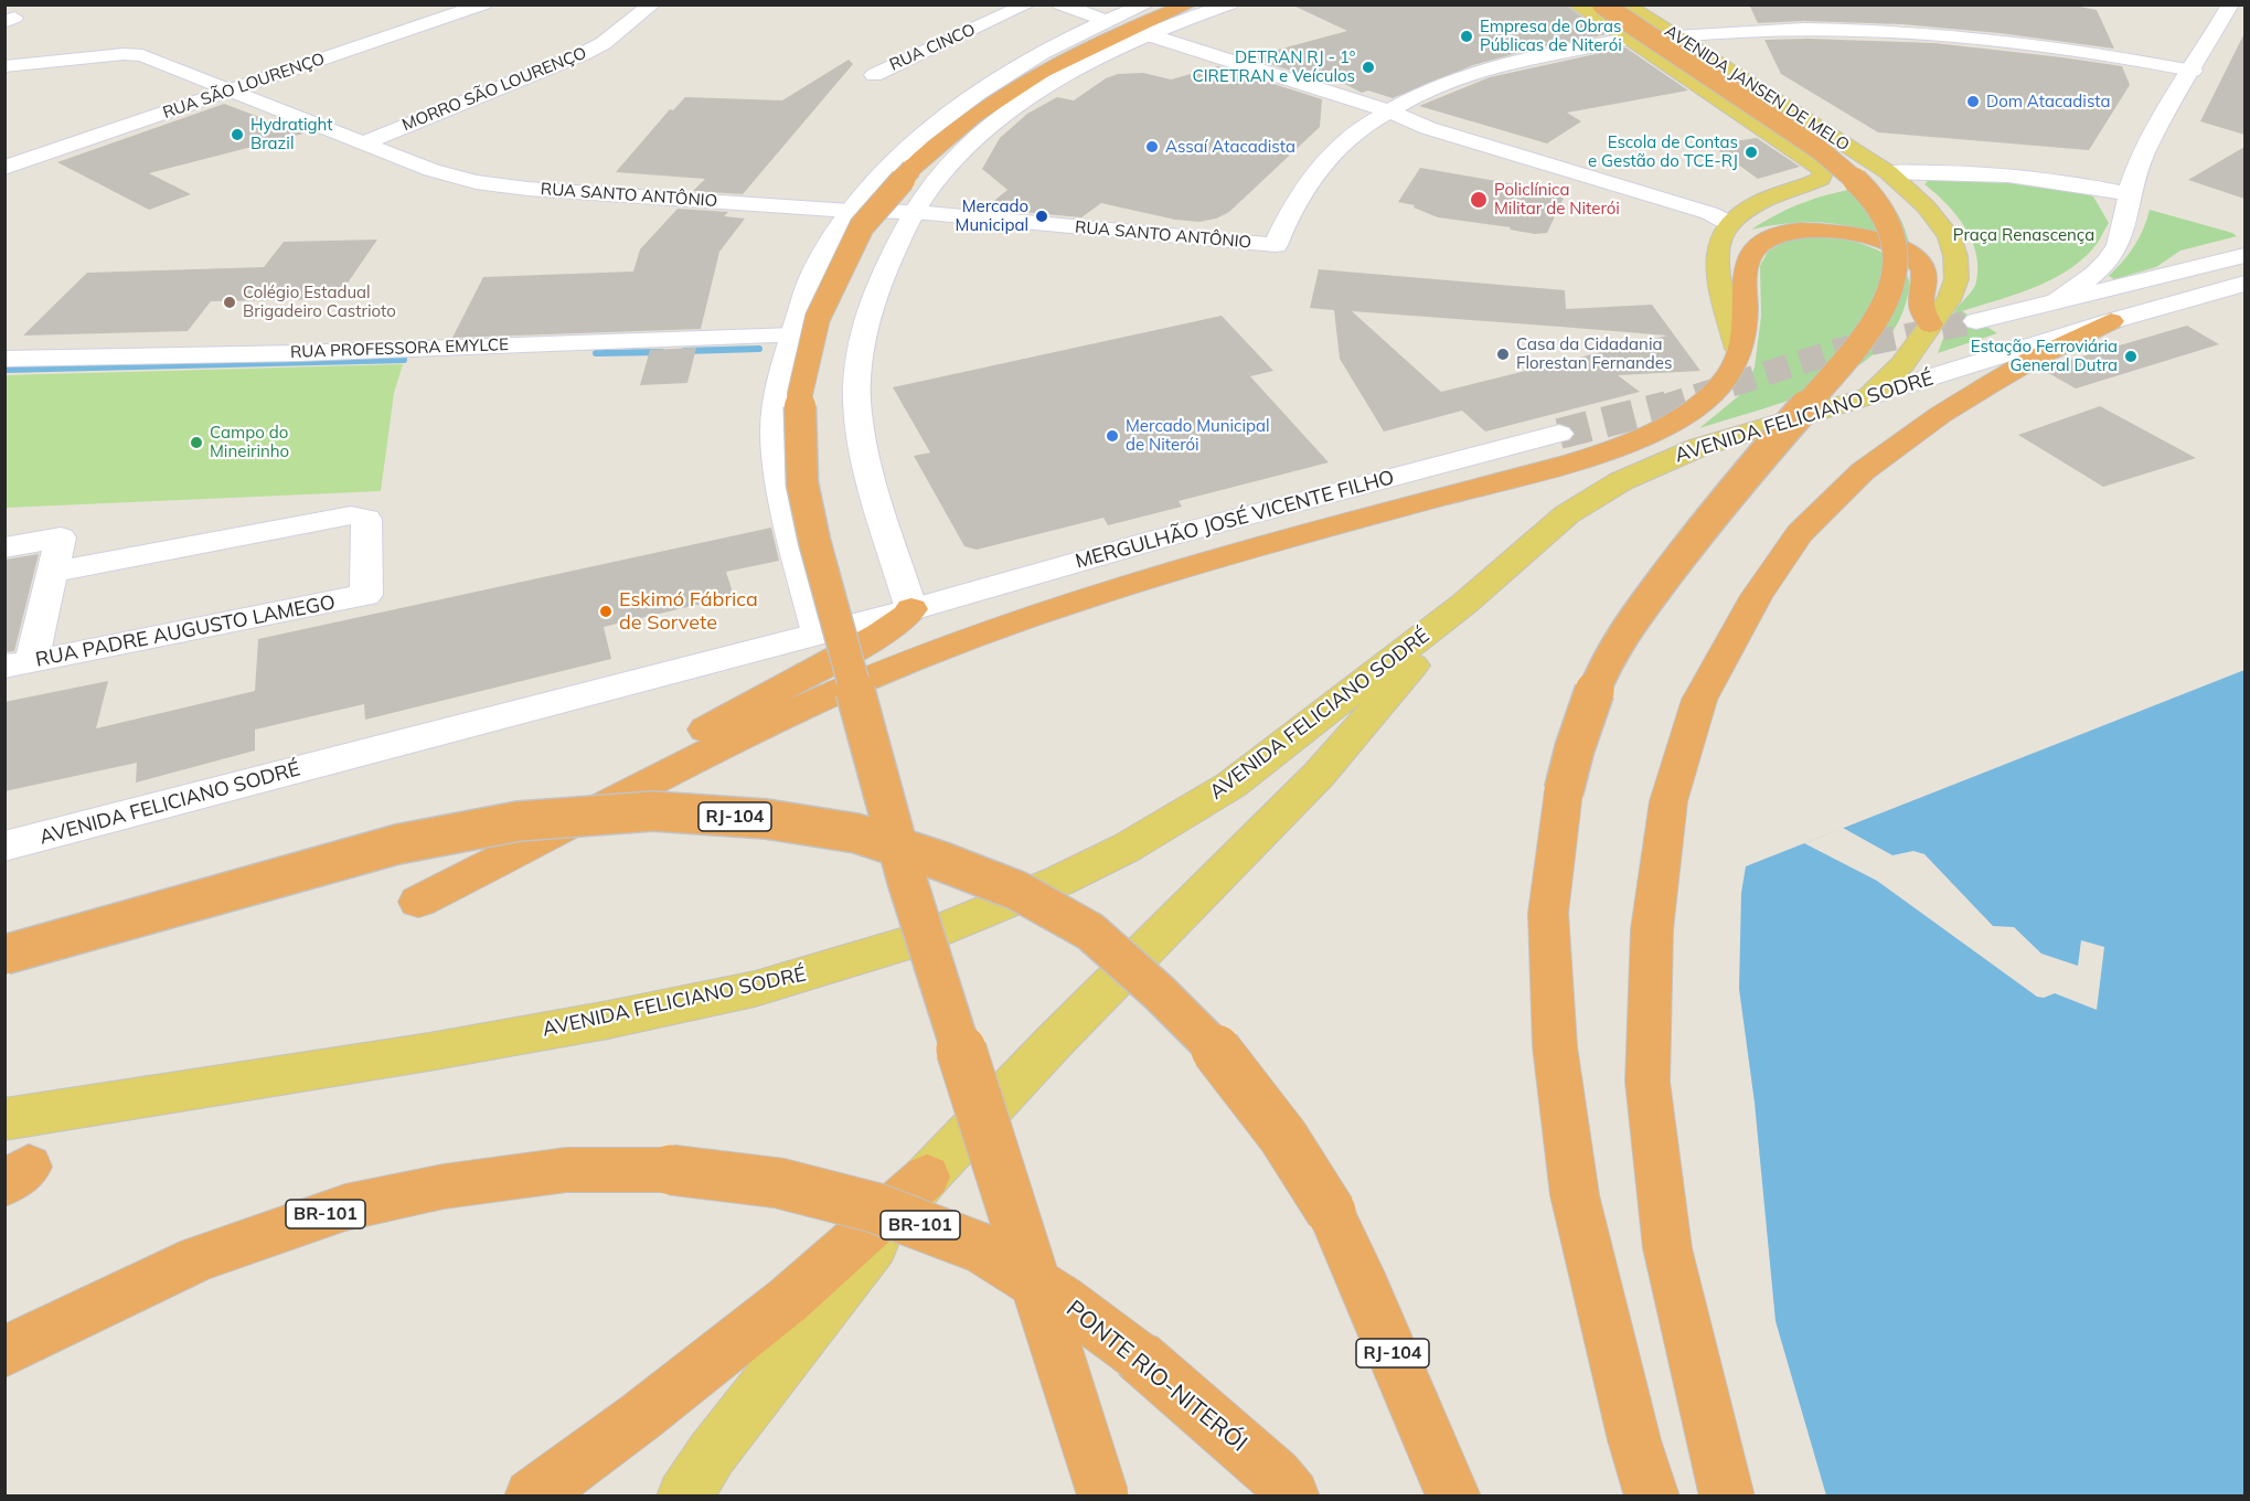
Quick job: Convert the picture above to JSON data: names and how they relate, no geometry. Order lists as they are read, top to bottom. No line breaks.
{"streets":{"highway":["RJ-104","BR-101","PONTE RIO-NITERÓI"],"main road":["AVENIDA JANSEN DE MELO","AVENIDA FELICIANO SODRÉ"],"street":["RUA CINCO","RUA SÃO LOURENÇO","MORRO SÃO LOURENÇO","RUA SANTO ANTÔNIO","RUA PROFESSORA EMYLCE","MERGULHÃO JOSÉ VICENTE FILHO","RUA PADRE AUGUSTO LAMEGO"]},"crossings":[["RUA SÃO LOURENÇO","RUA SANTO ANTÔNIO"],["AVENIDA JANSEN DE MELO","AVENIDA FELICIANO SODRÉ"],["MORRO SÃO LOURENÇO","RUA SANTO ANTÔNIO"],["AVENIDA FELICIANO SODRÉ","MERGULHÃO JOSÉ VICENTE FILHO"]],"parks":["Praça Renascença"],"places":["Empresa de Obras Públicas de Niterói","DETRAN RJ - 1º CIRETRAN e Veículos","Dom Atacadista","Hydratight Brazil","Assaí Atacadista","Escola de Contas e Gestão do TCE-RJ","Policlínica Militar de Niterói","Mercado Municipal","Colégio Estadual Brigadeiro Castrioto","Casa da Cidadania Florestan Fernandes","Estação Ferroviária General Dutra","Mercado Municipal de Niterói","Campo do Mineirinho","Eskimó Fábrica de Sorvete"]}
